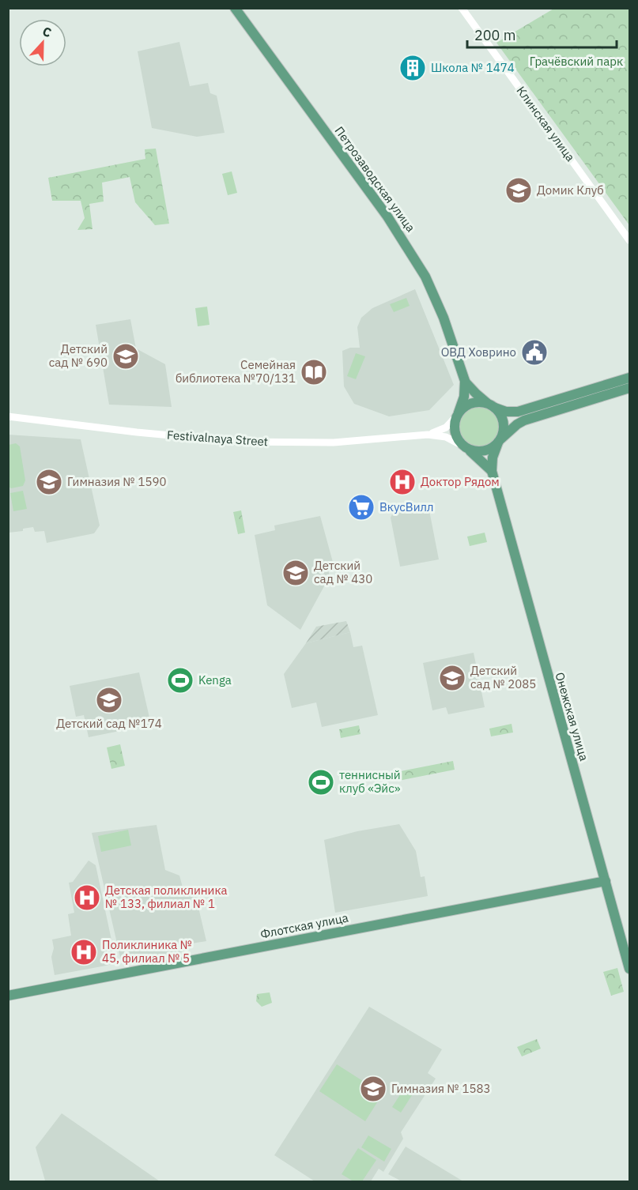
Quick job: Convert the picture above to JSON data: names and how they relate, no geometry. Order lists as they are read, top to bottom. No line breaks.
{"streets":{"main road":["Петрозаводская улица","Онежская улица","Флотская улица"],"street":["Клинская улица","Festivalnaya Street"]},"crossings":[["Петрозаводская улица","Festivalnaya Street"],["Петрозаводская улица","Онежская улица"],["Festivalnaya Street","Онежская улица"],["Онежская улица","Флотская улица"]],"parks":["Грачёвский парк"],"places":{"building":["Школа № 1474"],"school or university":["Домик Клуб","Детский сад № 690","Гимназия № 1590","Детский сад № 430","Детский сад № 2085","Детский сад №174","Гимназия № 1583"],"public building":["ОВД Ховрино"],"library":["Семейная библиотека №70/131"],"hospital":["Доктор Рядом","Детская поликлиника № 133, филиал № 1","Поликлиника № 45, филиал № 5"],"supermarket":["ВкусВилл"],"sports":["Kenga","теннисный клуб «Эйс»"]},"scale_bar":"200 m","north":"top"}
